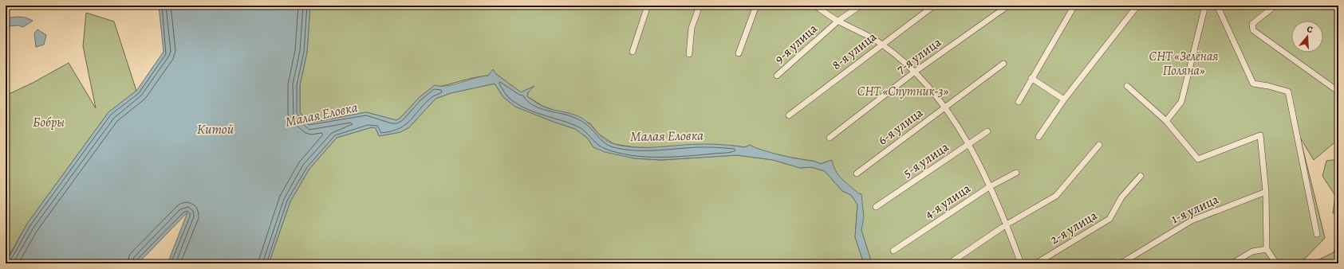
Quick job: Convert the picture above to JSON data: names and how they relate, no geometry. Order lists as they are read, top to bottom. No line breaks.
{"streets":{"street":["9-я улица","8-я улица","7-я улица","6-я улица","5-я улица","4-я улица","1-я улица","2-я улица"]},"water":["Малая Еловка","Китой"],"parks":["СНТ «Зелёная Поляна»","СНТ «Спутник-3»","Бобры"],"north":"top"}
